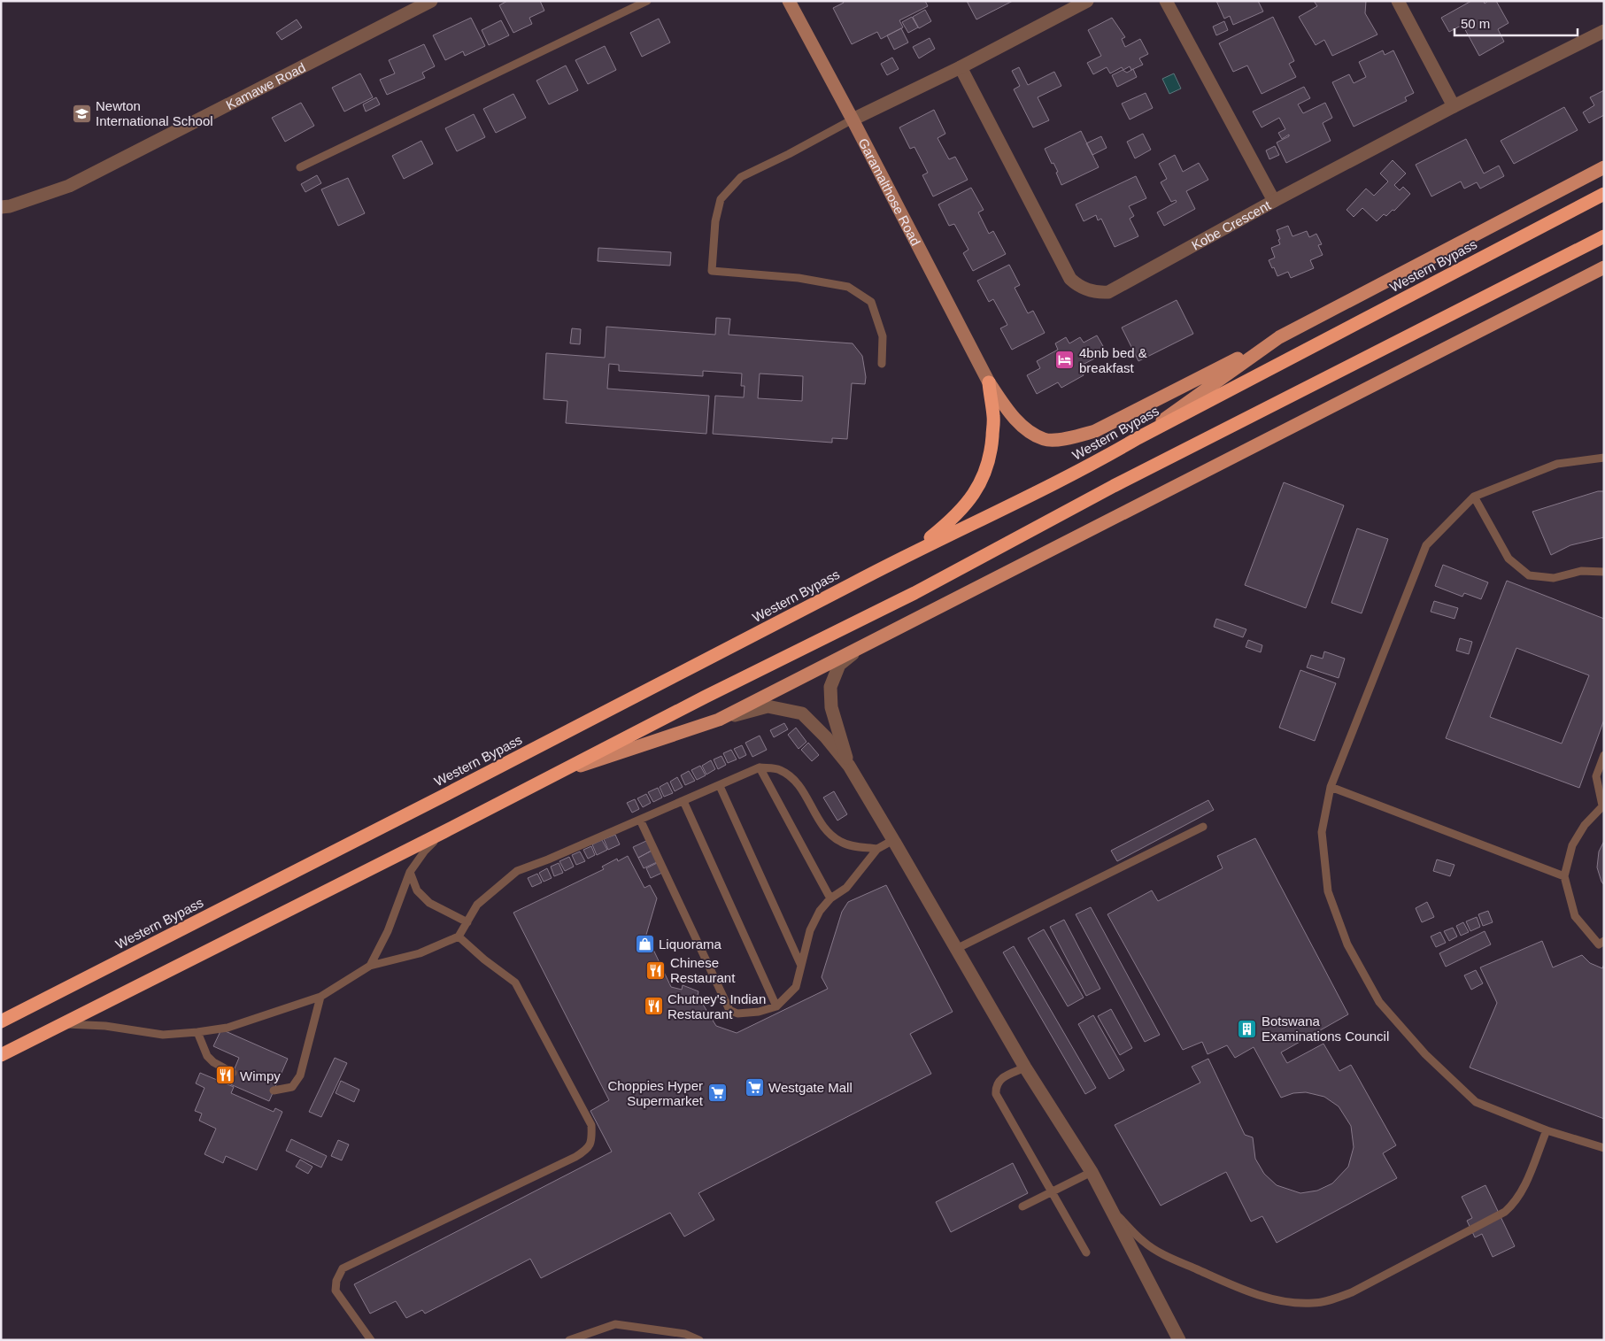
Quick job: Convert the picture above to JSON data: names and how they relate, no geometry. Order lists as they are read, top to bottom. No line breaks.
{"streets":{"highway":["Western Bypass"],"street":["Kamawe Road","Garamalthose Road","Kobe Crescent"]},"places":{"school or university":["Newton International School"],"hotel":["4bnb bed & breakfast"],"shop":["Liquorama"],"restaurant":["Chinese Restaurant","Chutney's Indian Restaurant","Wimpy"],"building":["Botswana Examinations Council"],"supermarket":["Westgate Mall","Choppies Hyper Supermarket"]},"scale_bar":"50 m"}
